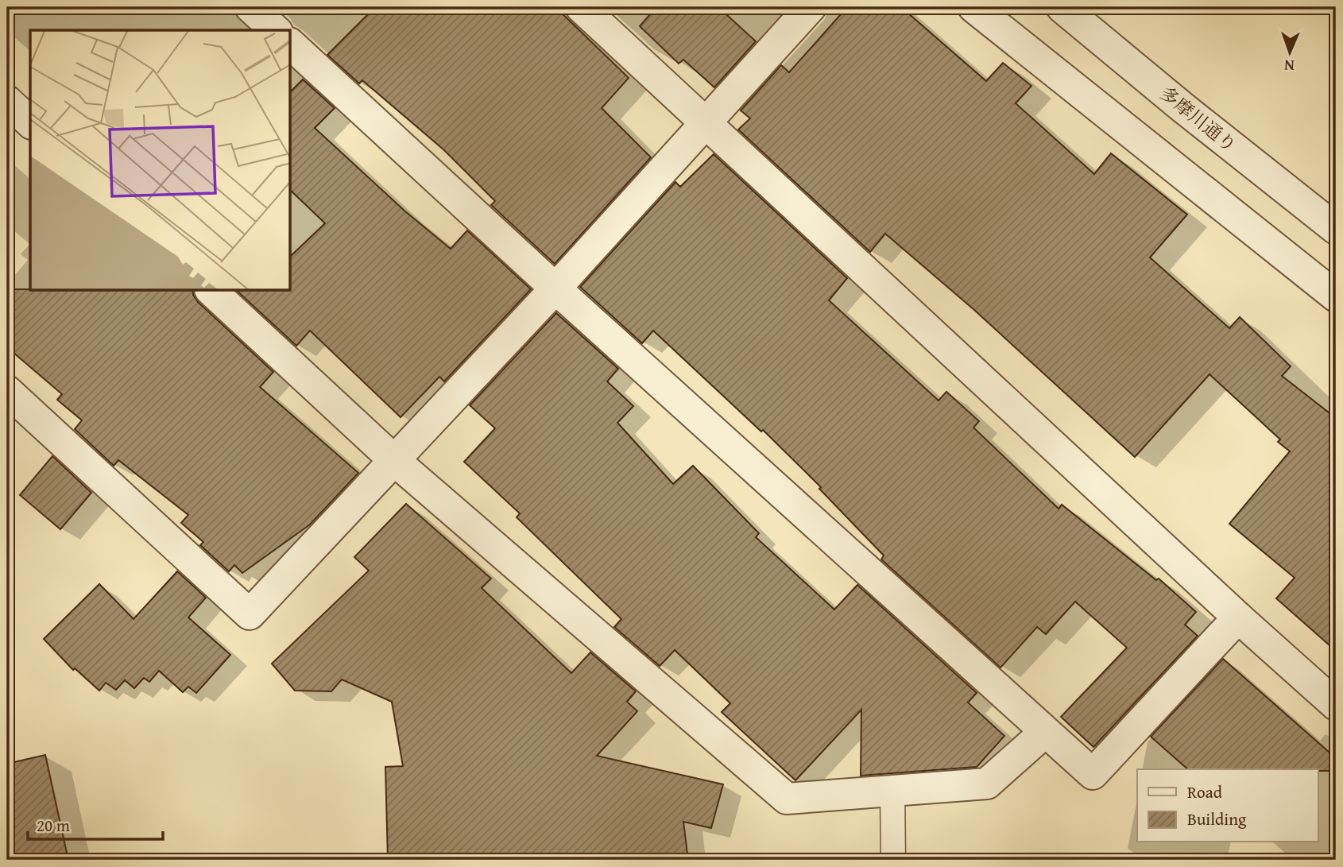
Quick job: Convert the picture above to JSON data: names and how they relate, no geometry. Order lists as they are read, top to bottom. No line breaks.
{"streets":{"street":["多摩川通り"]},"legend":["Road","Building"],"scale_bar":"20 m","north":"bottom"}
